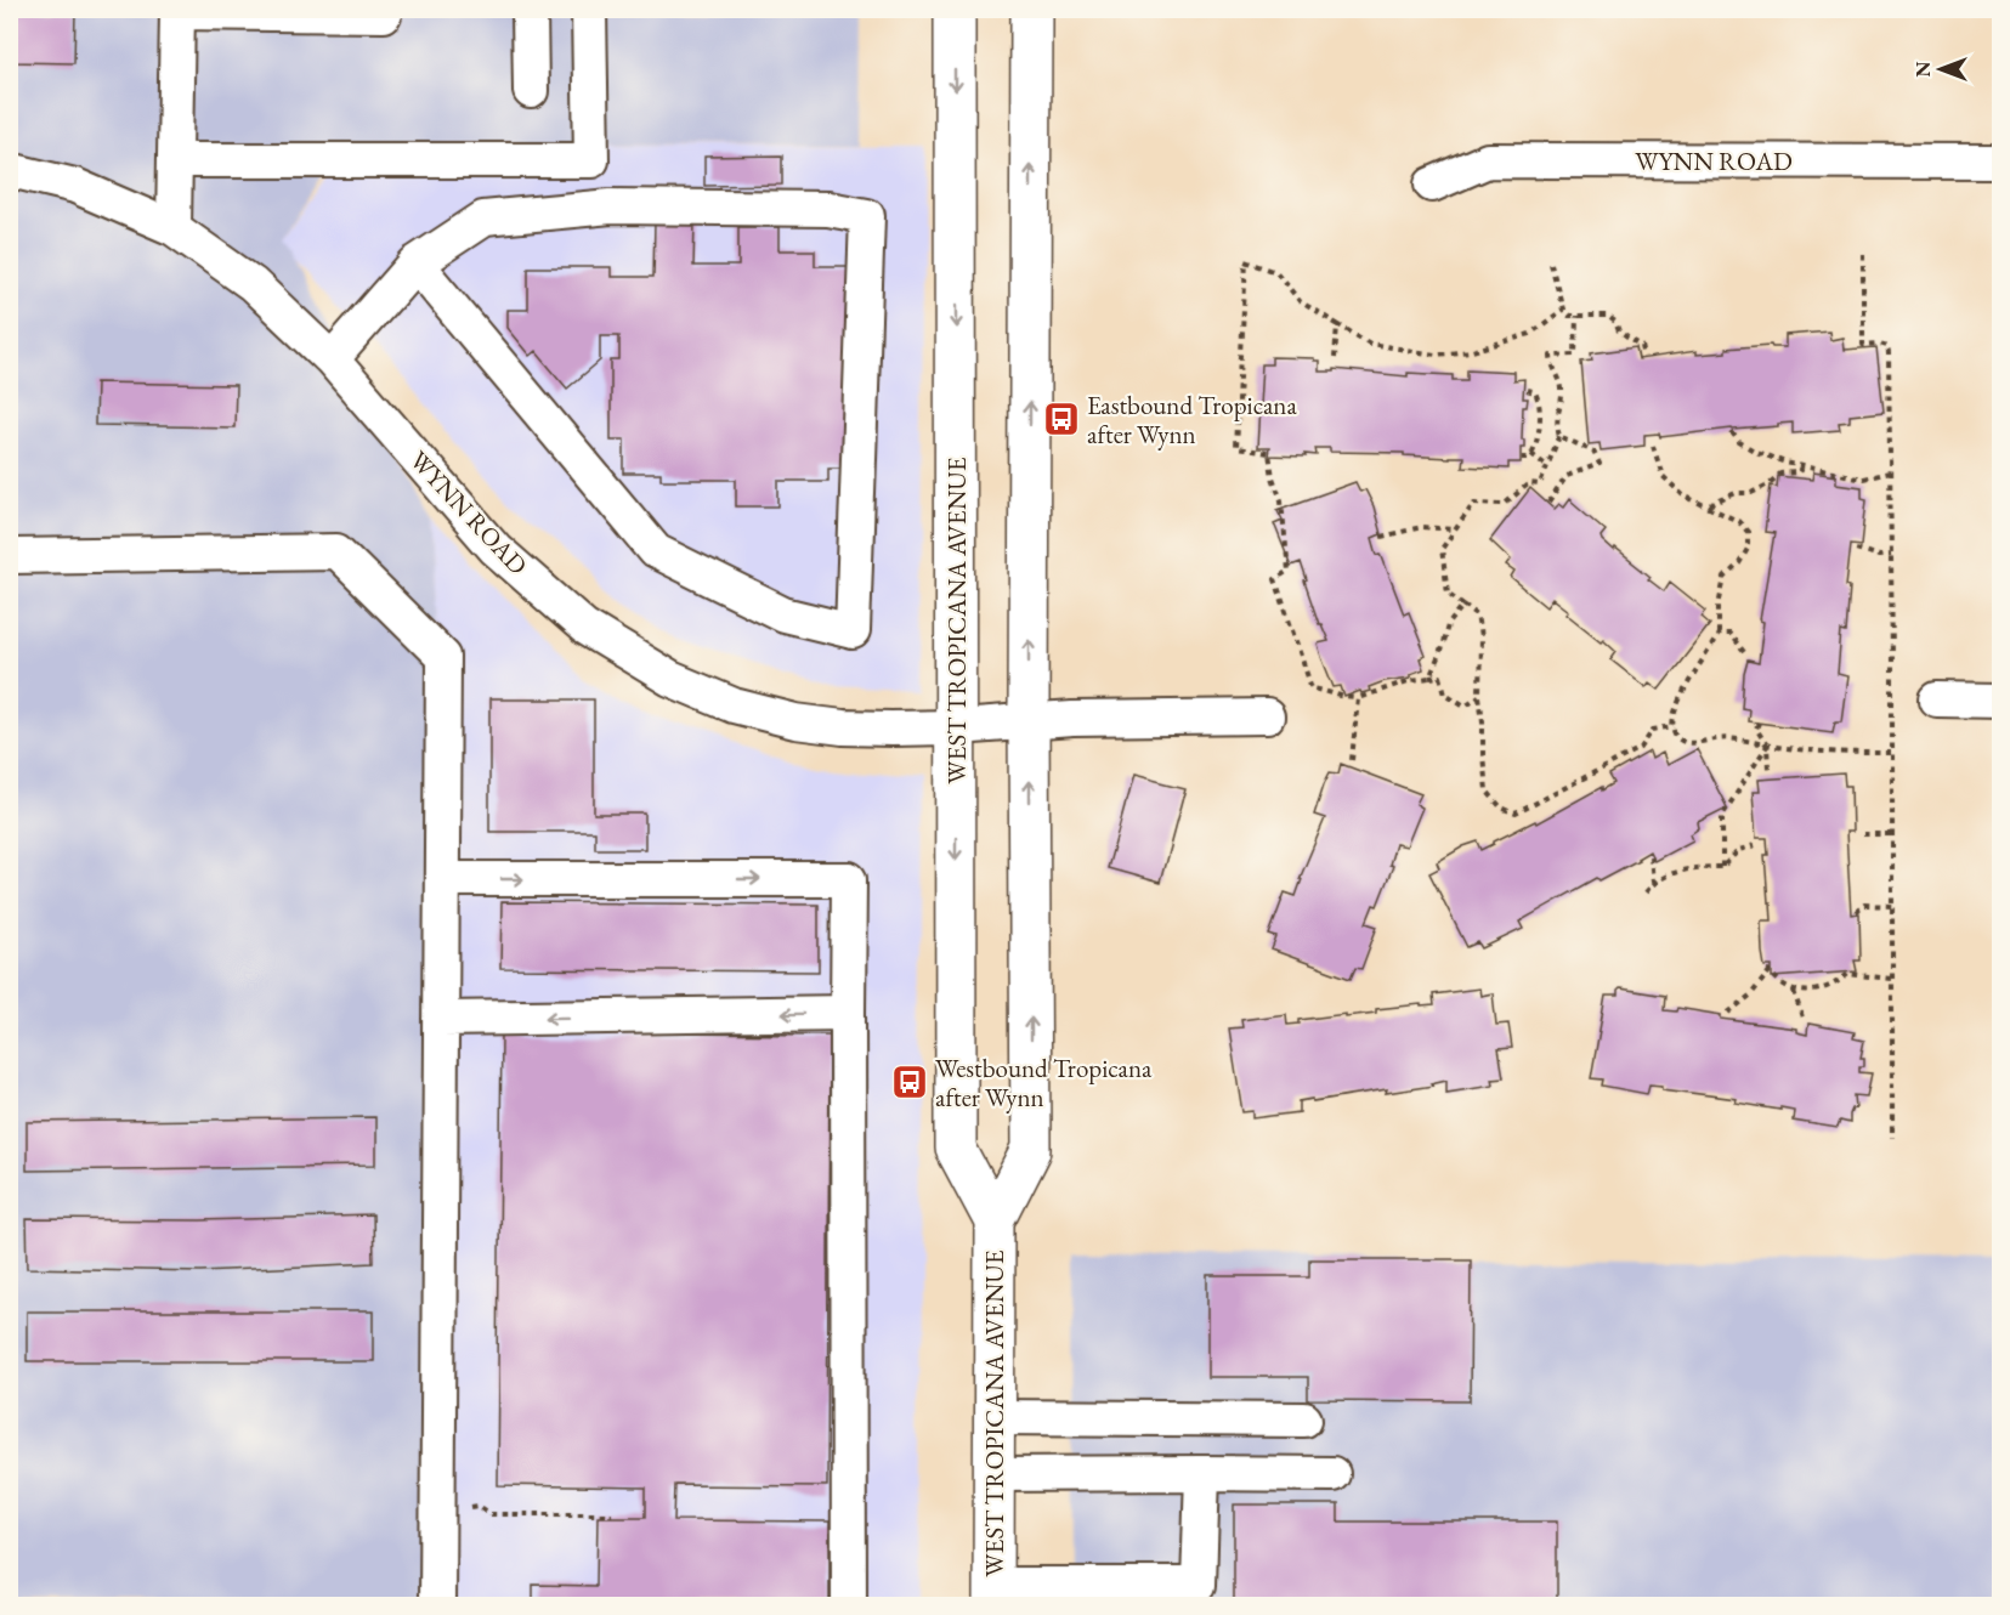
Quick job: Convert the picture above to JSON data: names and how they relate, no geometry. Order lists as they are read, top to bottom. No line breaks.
{"streets":{"main road":["WEST TROPICANA AVENUE"],"street":["WYNN ROAD"]},"crossings":[["WYNN ROAD","WEST TROPICANA AVENUE"]],"places":{"bus stop":["Eastbound Tropicana after Wynn","Westbound Tropicana after Wynn"]},"north":"left"}
